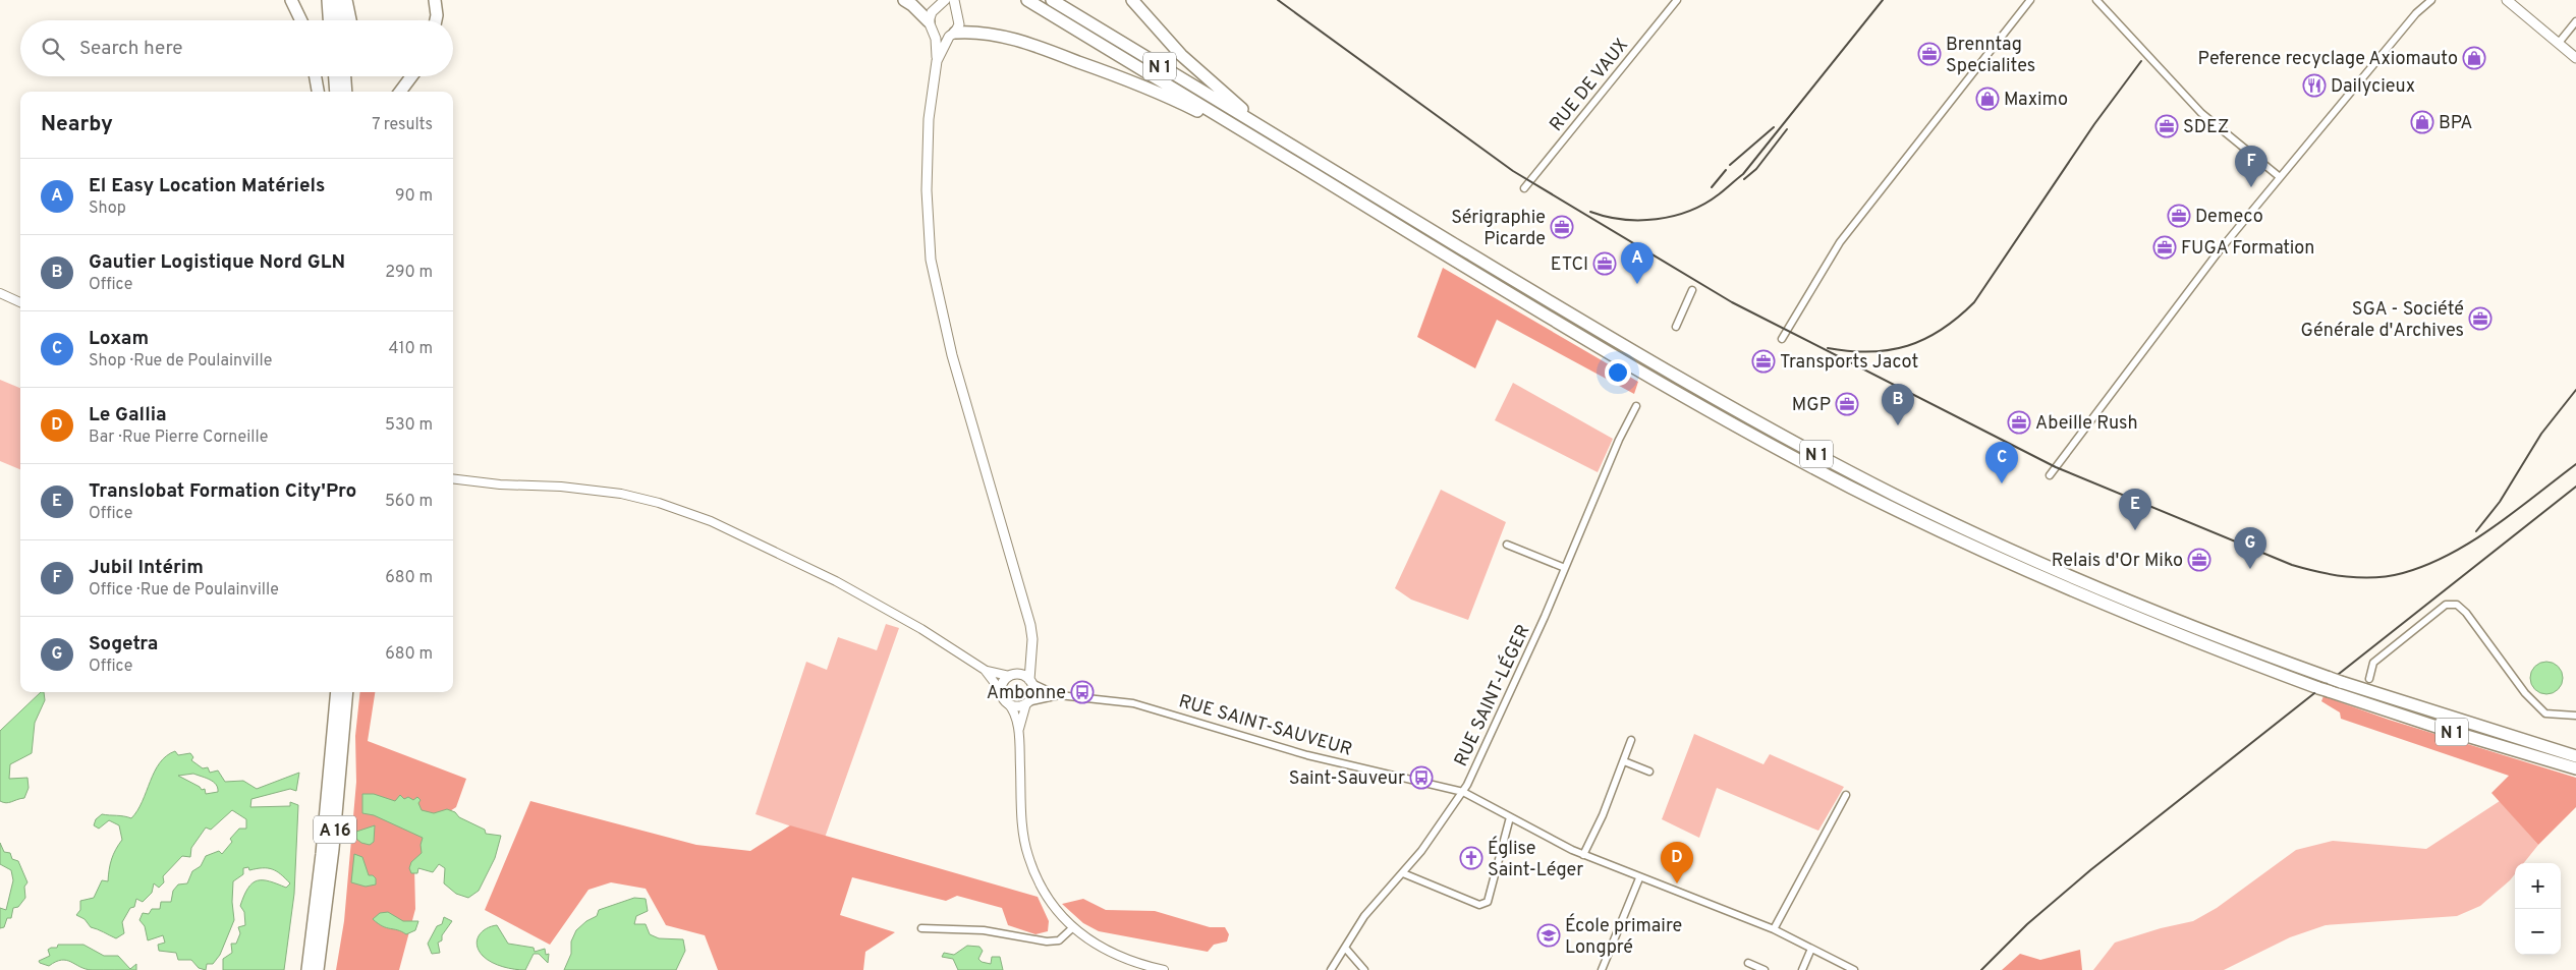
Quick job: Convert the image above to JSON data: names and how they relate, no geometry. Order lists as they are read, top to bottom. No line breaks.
{"streets":{"highway":["N 1","A 16"],"street":["RUE DE VAUX","RUE SAINT-LÉGER","RUE SAINT-SAUVEUR"]},"crossings":[["RUE SAINT-LÉGER","RUE SAINT-SAUVEUR"]],"places":{"office":["Brenntag Specialites","SDEZ","Demeco","Sérigraphie Picarde","FUGA Formation","ETCI","SGA - Société Générale d'Archives","Transports Jacot","MGP","Abeille Rush","Relais d'Or Miko"],"shop":["Peference recyclage Axiomauto","Maximo","BPA"],"restaurant":["Dailycieux"],"bus stop":["Ambonne","Saint-Sauveur"],"church":["Église Saint-Léger"],"school or university":["École primaire Longpré"]},"page":{"search":"Search here","heading":["Nearby","7 results"],"pins":["F","A","B","C","E","G","D"],"list":[{"mark":"A","name":"El Easy Location Matériels","note":"Shop","value":"90 m"},{"mark":"B","name":"Gautier Logistique Nord GLN","note":"Office","value":"290 m"},{"mark":"C","name":"Loxam","note":"Shop · Rue de Poulainville","value":"410 m"},{"mark":"D","name":"Le Gallia","note":"Bar · Rue Pierre Corneille","value":"530 m"},{"mark":"E","name":"Translobat Formation City'Pro","note":"Office","value":"560 m"},{"mark":"F","name":"Jubil Intérim","note":"Office · Rue de Poulainville","value":"680 m"},{"mark":"G","name":"Sogetra","note":"Office","value":"680 m"}],"map_buttons":["+","−"]}}
